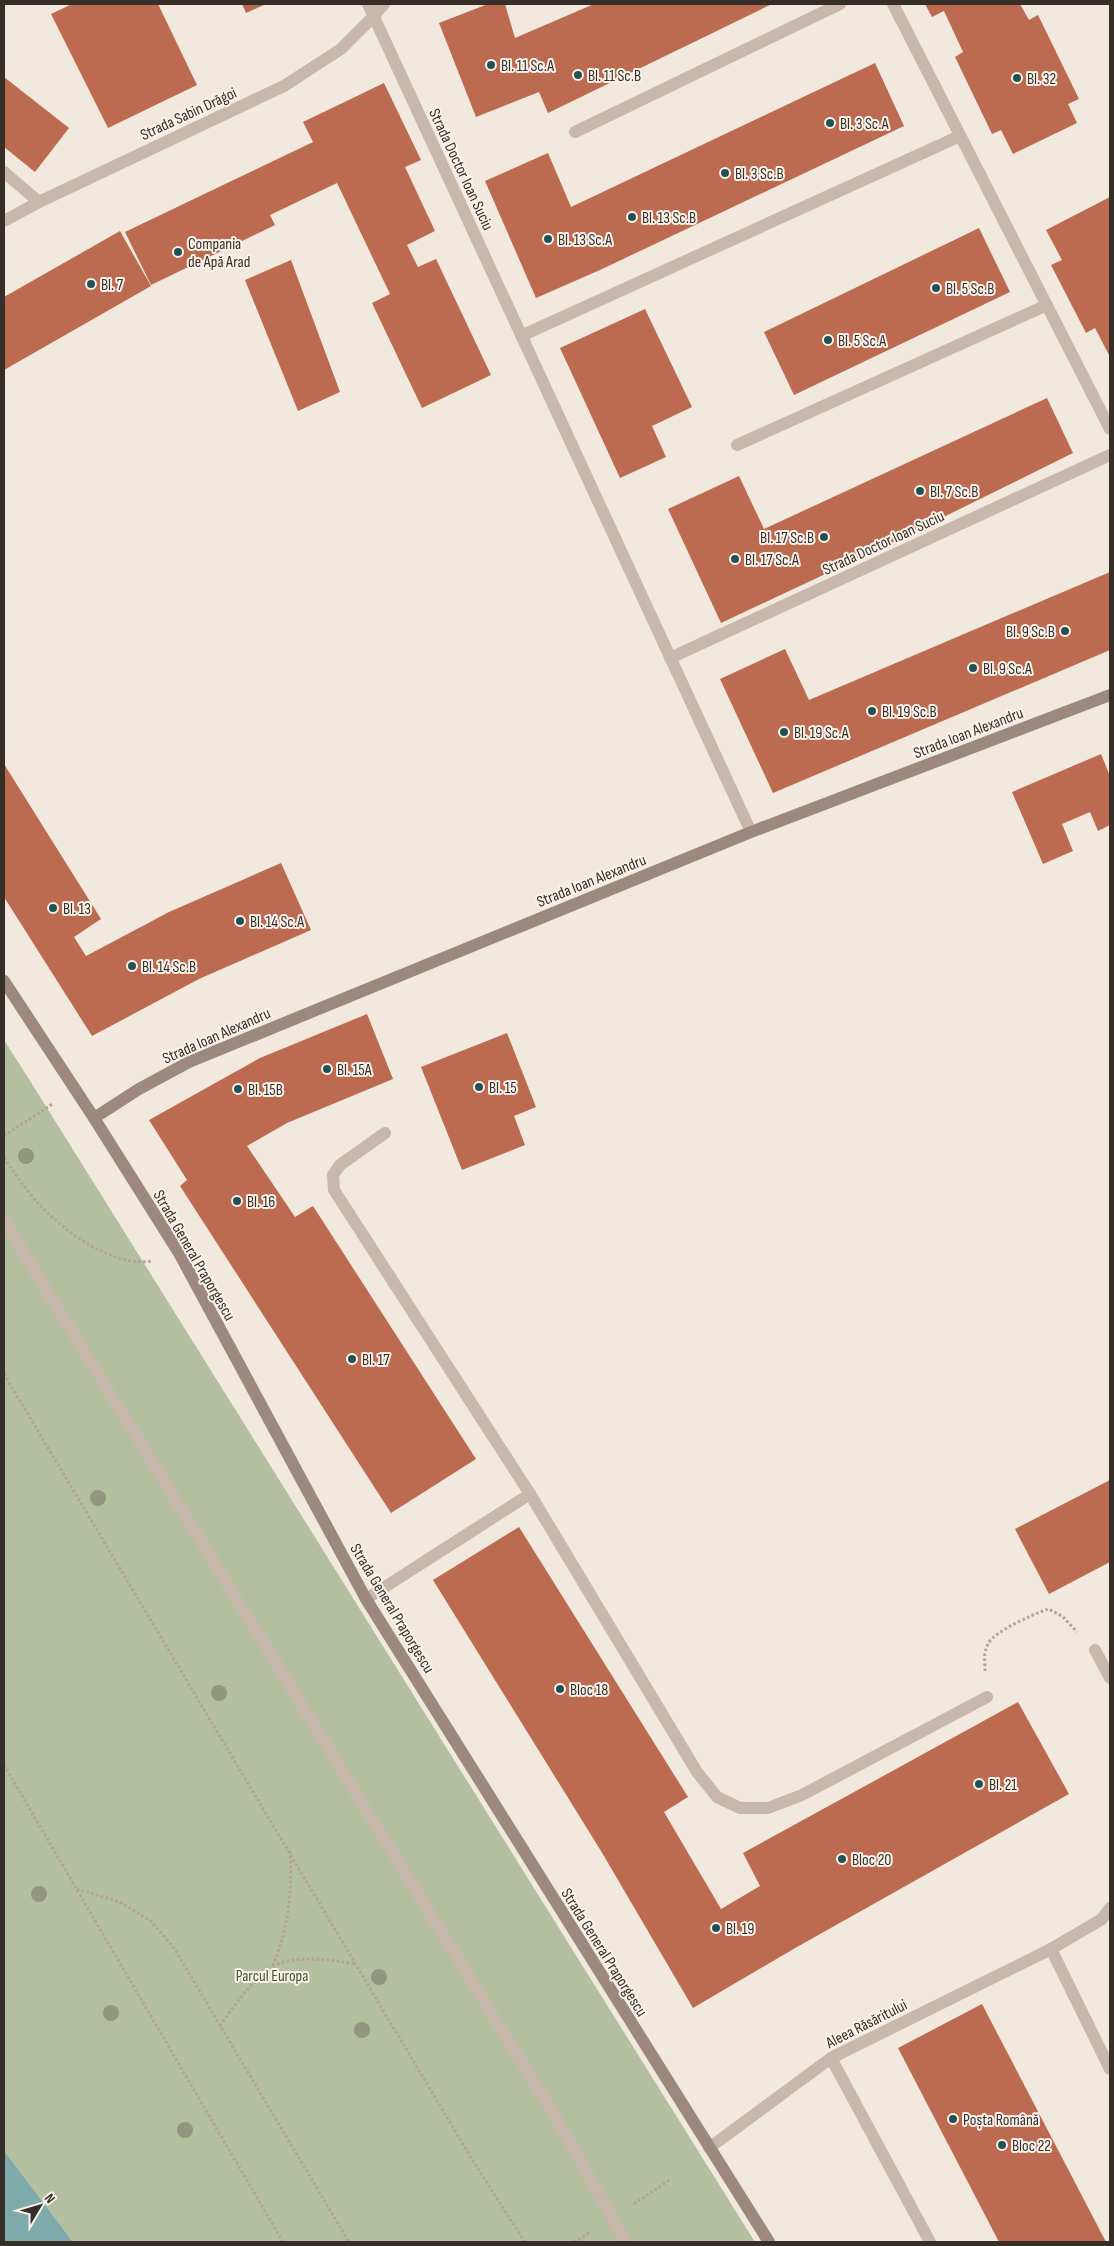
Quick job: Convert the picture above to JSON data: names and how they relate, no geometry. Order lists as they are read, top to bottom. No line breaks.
{"streets":{"street":["Strada Sabin Drăgoi","Strada Doctor Ioan Suciu","Strada Ioan Alexandru","Strada General Praporgescu","Aleea Răsăritului"]},"crossings":[["Strada Sabin Drăgoi","Strada Doctor Ioan Suciu"],["Strada Doctor Ioan Suciu","Strada Ioan Alexandru"],["Strada Ioan Alexandru","Strada General Praporgescu"],["Strada General Praporgescu","Aleea Răsăritului"]],"parks":["Parcul Europa"],"places":["Bl. 11 Sc.A","Bl. 11 Sc.B","Bl. 32","Bl. 3 Sc.A","Bl. 3 Sc.B","Bl. 13 Sc.B","Bl. 13 Sc.A","Compania de Apă Arad","Bl. 7","Bl. 5 Sc.B","Bl. 5 Sc.A","Bl. 7 Sc.B","Bl. 17 Sc.B","Bl. 17 Sc.A","Bl. 9 Sc.B","Bl. 9 Sc.A","Bl. 19 Sc.B","Bl. 19 Sc.A","Bl. 13","Bl. 14 Sc.A","Bl. 14 Sc.B","Bl. 15A","Bl. 15","Bl. 15B","Bl. 16","Bl. 17","Bloc 18","Bl. 21","Bloc 20","Bl. 19","Poșta Română","Bloc 22"],"north":"top right"}
